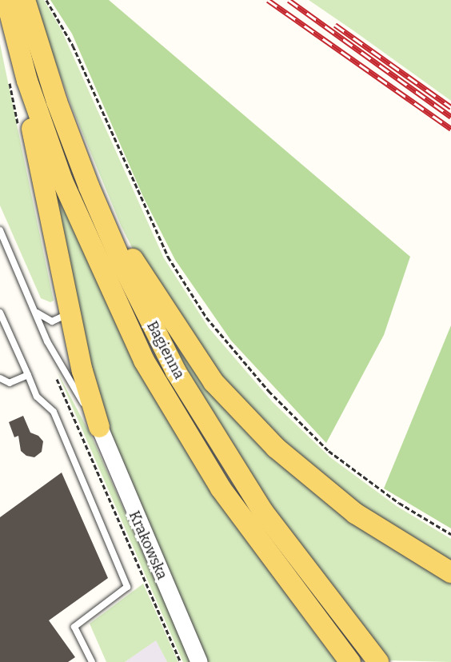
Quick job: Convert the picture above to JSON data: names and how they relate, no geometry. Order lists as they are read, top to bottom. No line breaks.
{"streets":{"main road":["Bagienna"],"street":["Krakowska"]}}
